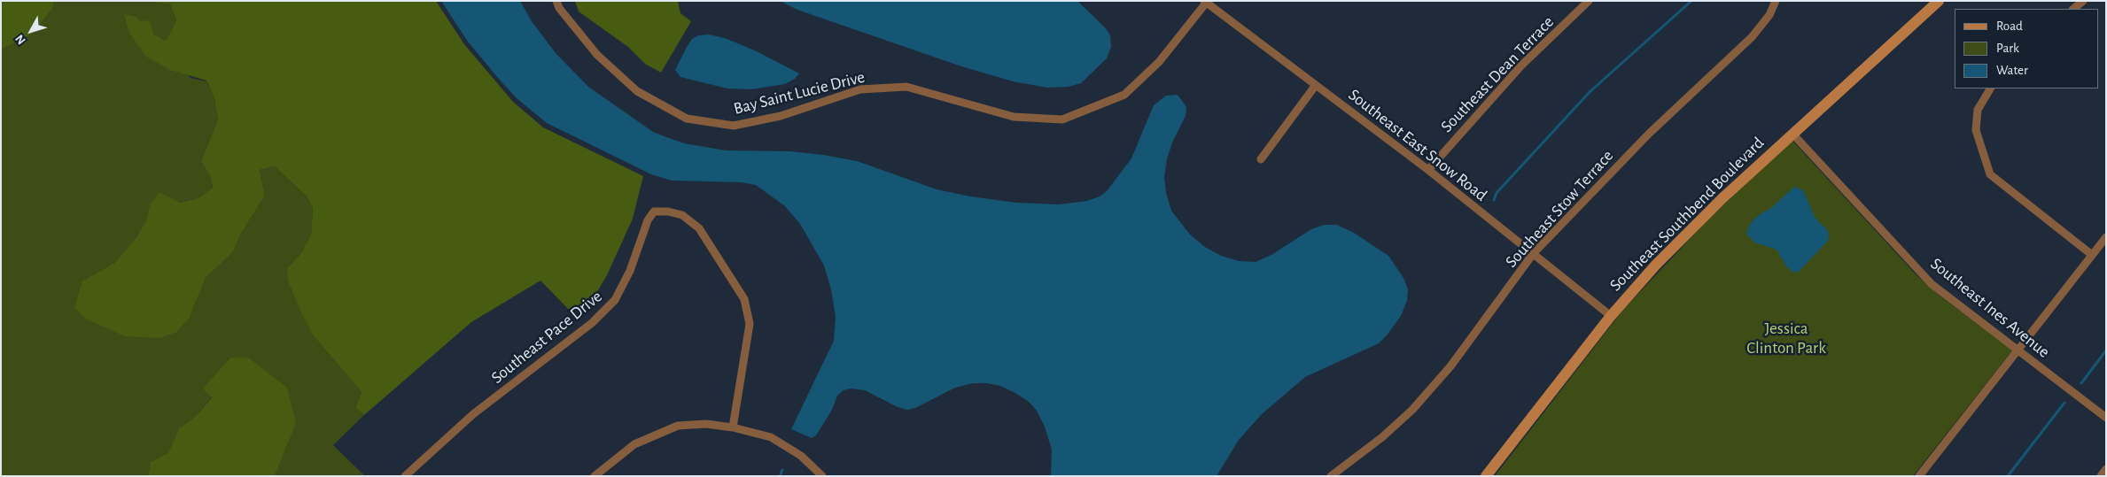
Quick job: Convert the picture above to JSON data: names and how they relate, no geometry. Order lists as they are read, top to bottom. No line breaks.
{"streets":{"street":["Southeast Dean Terrace","Bay Saint Lucie Drive","Southeast East Snow Road","Southeast Stow Terrace","Southeast Southbend Boulevard","Southeast Ines Avenue","Southeast Pace Drive"]},"crossings":[["Southeast Dean Terrace","Southeast East Snow Road"],["Bay Saint Lucie Drive","Southeast East Snow Road"],["Southeast East Snow Road","Southeast Stow Terrace"],["Southeast East Snow Road","Southeast Southbend Boulevard"],["Southeast Southbend Boulevard","Southeast Ines Avenue"]],"parks":["Jessica Clinton Park"],"legend":["Road","Park","Water"],"north":"bottom left"}
